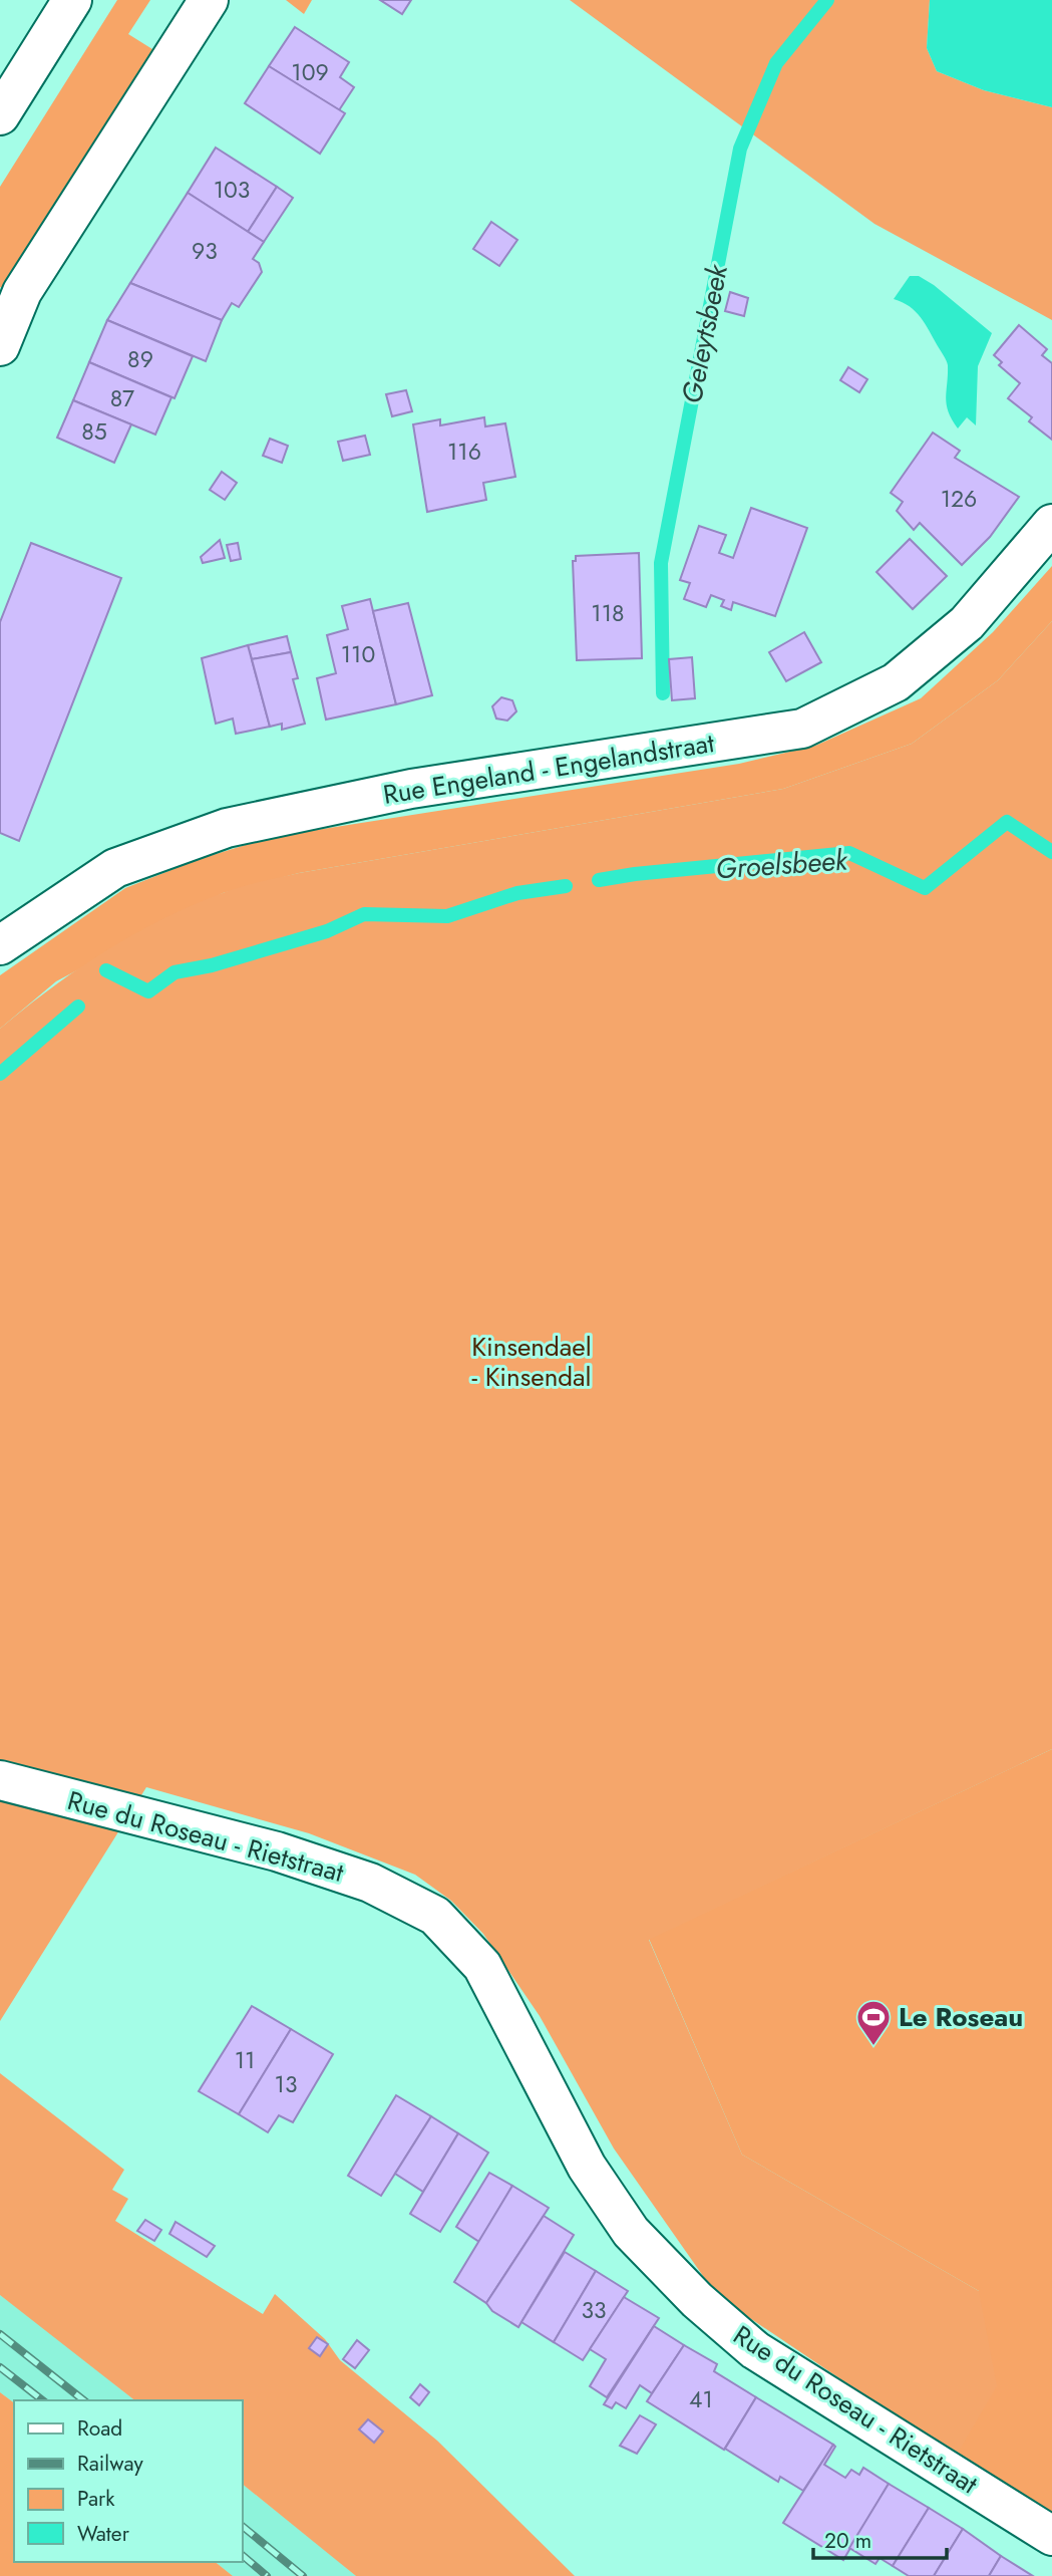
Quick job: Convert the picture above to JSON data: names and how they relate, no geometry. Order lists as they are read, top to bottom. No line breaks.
{"streets":{"street":["Rue Engeland - Engelandstraat","Rue du Roseau - Rietstraat"]},"water":["Geleytsbeek","Groelsbeek"],"parks":["Kinsendael - Kinsendal"],"places":{"sports":["Le Roseau"]},"house_numbers":["109","103","93","89","87","85","116","126","118","110","11","13","33","41"],"legend":["Road","Railway","Park","Water"],"scale_bar":"20 m"}
